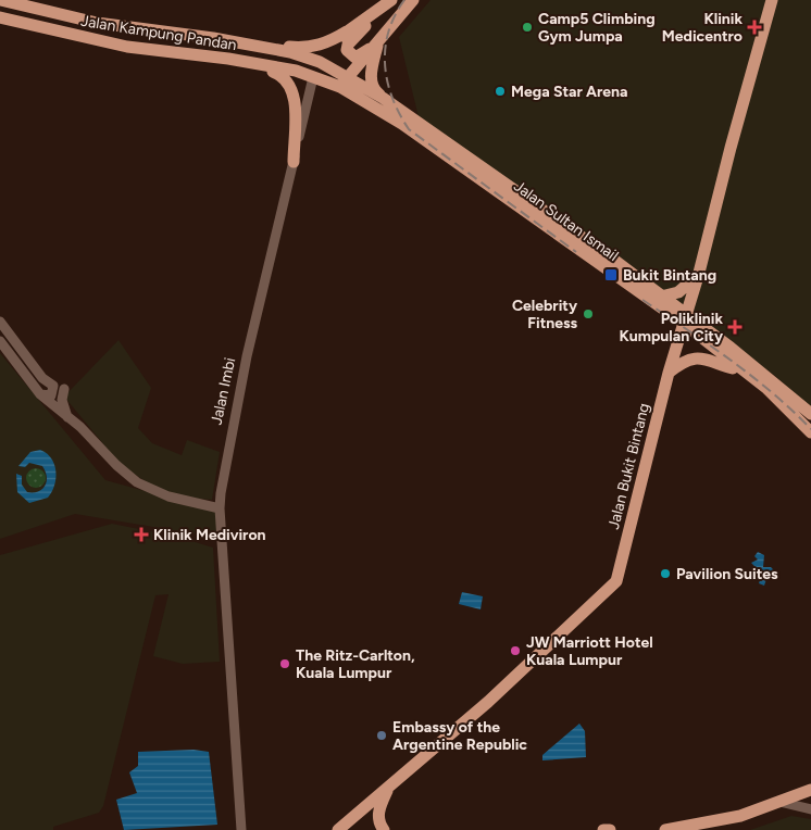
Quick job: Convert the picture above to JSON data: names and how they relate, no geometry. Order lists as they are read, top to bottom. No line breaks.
{"streets":{"main road":["Jalan Kampung Pandan","Jalan Sultan Ismail","Jalan Imbi","Jalan Bukit Bintang"]},"crossings":[["Jalan Kampung Pandan","Jalan Sultan Ismail"],["Jalan Kampung Pandan","Jalan Imbi"],["Jalan Sultan Ismail","Jalan Imbi"],["Jalan Sultan Ismail","Jalan Bukit Bintang"]],"places":{"other":["Camp5 Climbing Gym Jumpa","Mega Star Arena","Celebrity Fitness","Pavilion Suites","JW Marriott Hotel Kuala Lumpur","The Ritz-Carlton, Kuala Lumpur","Embassy of the Argentine Republic"],"health":["Klinik Medicentro","Poliklinik Kumpulan City","Klinik Mediviron"],"transit":["Bukit Bintang"]}}
